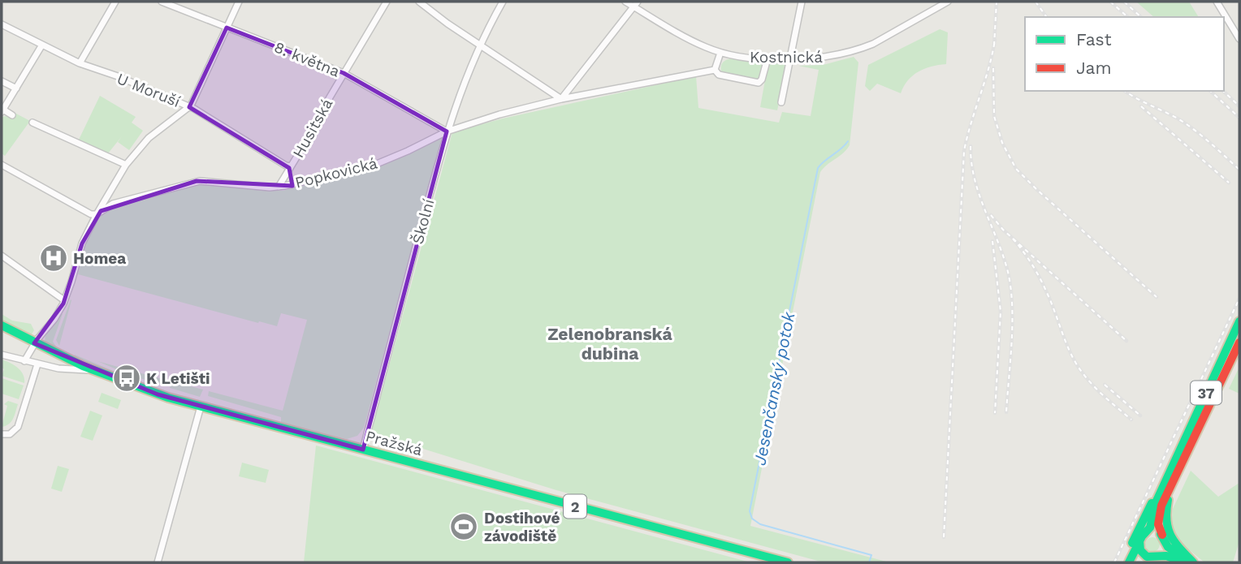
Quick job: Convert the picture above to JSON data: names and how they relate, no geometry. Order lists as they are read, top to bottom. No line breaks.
{"streets":{"main road":["37","Pražská","2"],"street":["Kostnická","8. května","U Moruší","Husitská","Popkovická","Školní"]},"crossings":[["8. května","Husitská"],["8. května","Popkovická"],["8. května","Školní"],["U Moruší","Husitská"],["Husitská","Popkovická"],["Popkovická","Školní"],["Školní","Pražská"]],"districts":["Zelenobranská dubina"],"water":["Jesenčanský potok"],"places":{"hospital":["Homea"],"bus stop":["K Letišti"],"sports":["Dostihové závodiště"]},"legend":["Fast","Jam"]}
